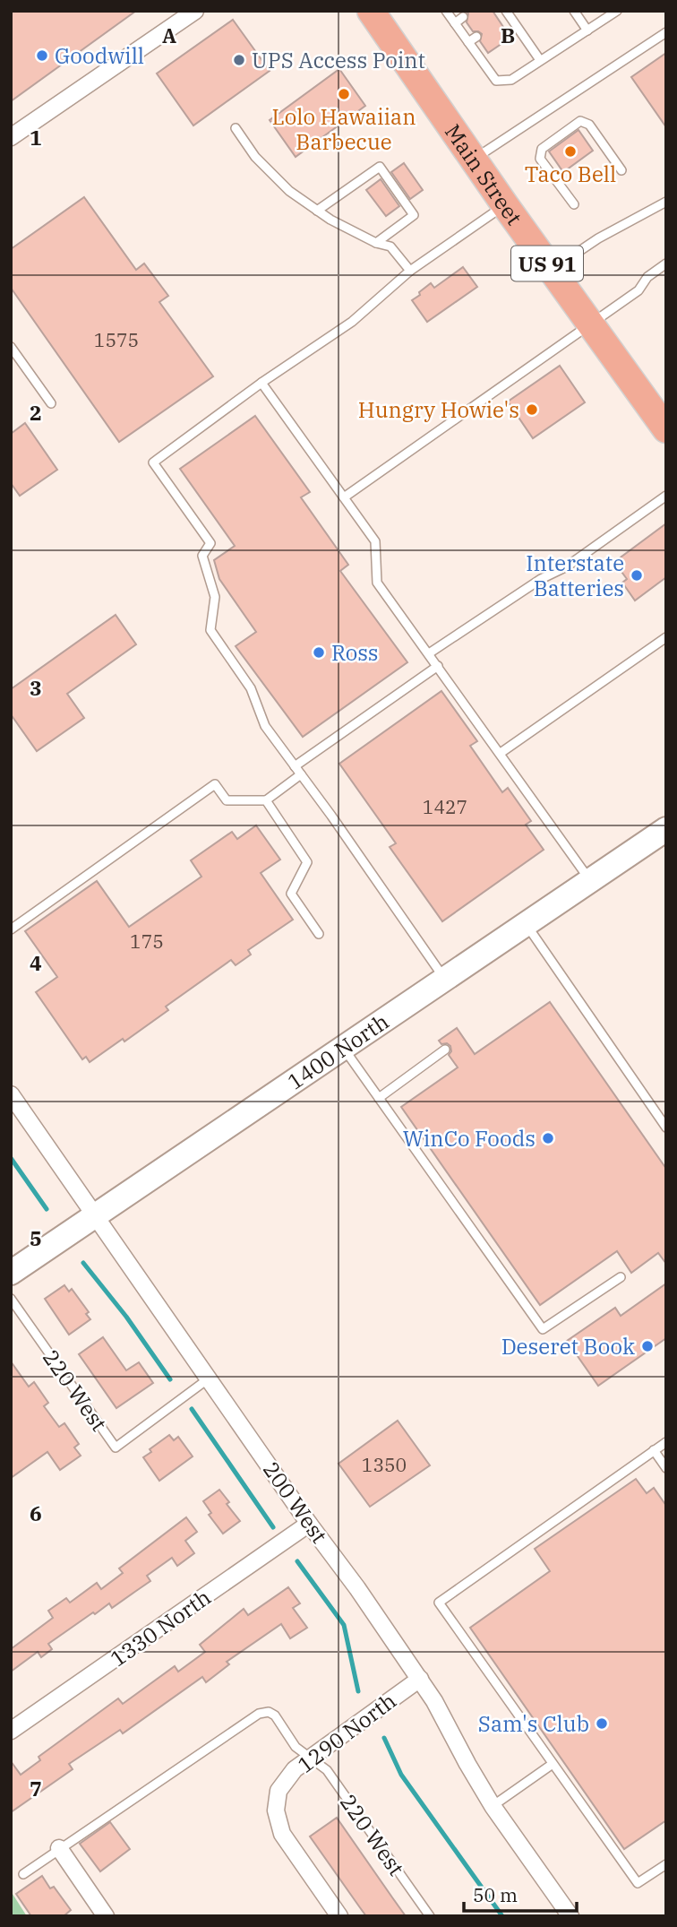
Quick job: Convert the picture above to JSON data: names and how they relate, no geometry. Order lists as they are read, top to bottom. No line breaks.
{"streets":{"main road":["Main Street","US 91","1400 North"],"street":["200 West","1330 North","1290 North"],"lane":["220 West"]},"crossings":[["1400 North","200 West"],["220 West","200 West"],["220 West","1290 North"],["200 West","1330 North"],["200 West","1290 North"]],"places":["Goodwill","UPS Access Point","Lolo Hawaiian Barbecue","Taco Bell","Hungry Howie's","Interstate Batteries","Ross","WinCo Foods","Deseret Book","Sam's Club"],"house_numbers":["1575","1427","175","1350"],"scale_bar":"50 m","grid":{"columns":["A","B"],"rows":["1","2","3","4","5","6","7"]}}
